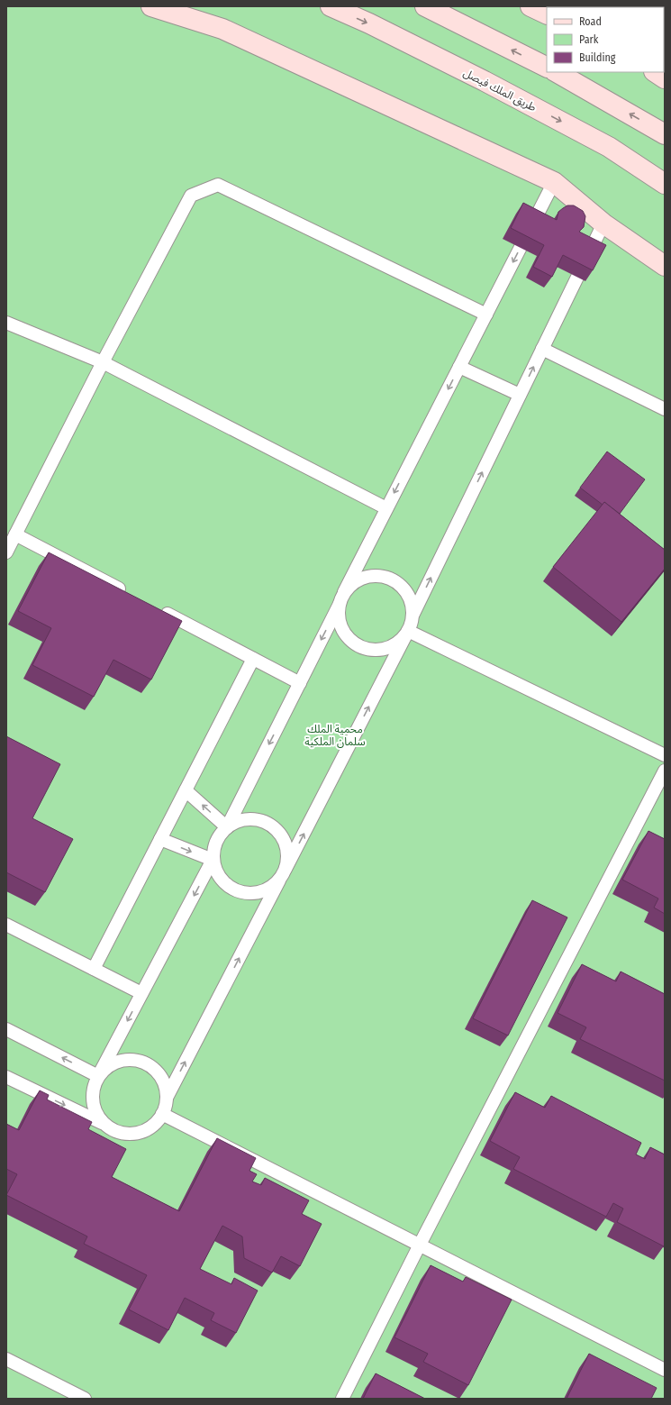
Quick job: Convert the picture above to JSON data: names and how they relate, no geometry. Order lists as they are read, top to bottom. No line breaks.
{"streets":{"main road":["طريق الملك فيصل"]},"parks":["محمية الملك سلمان الملكية"],"legend":["Road","Park","Building"]}
